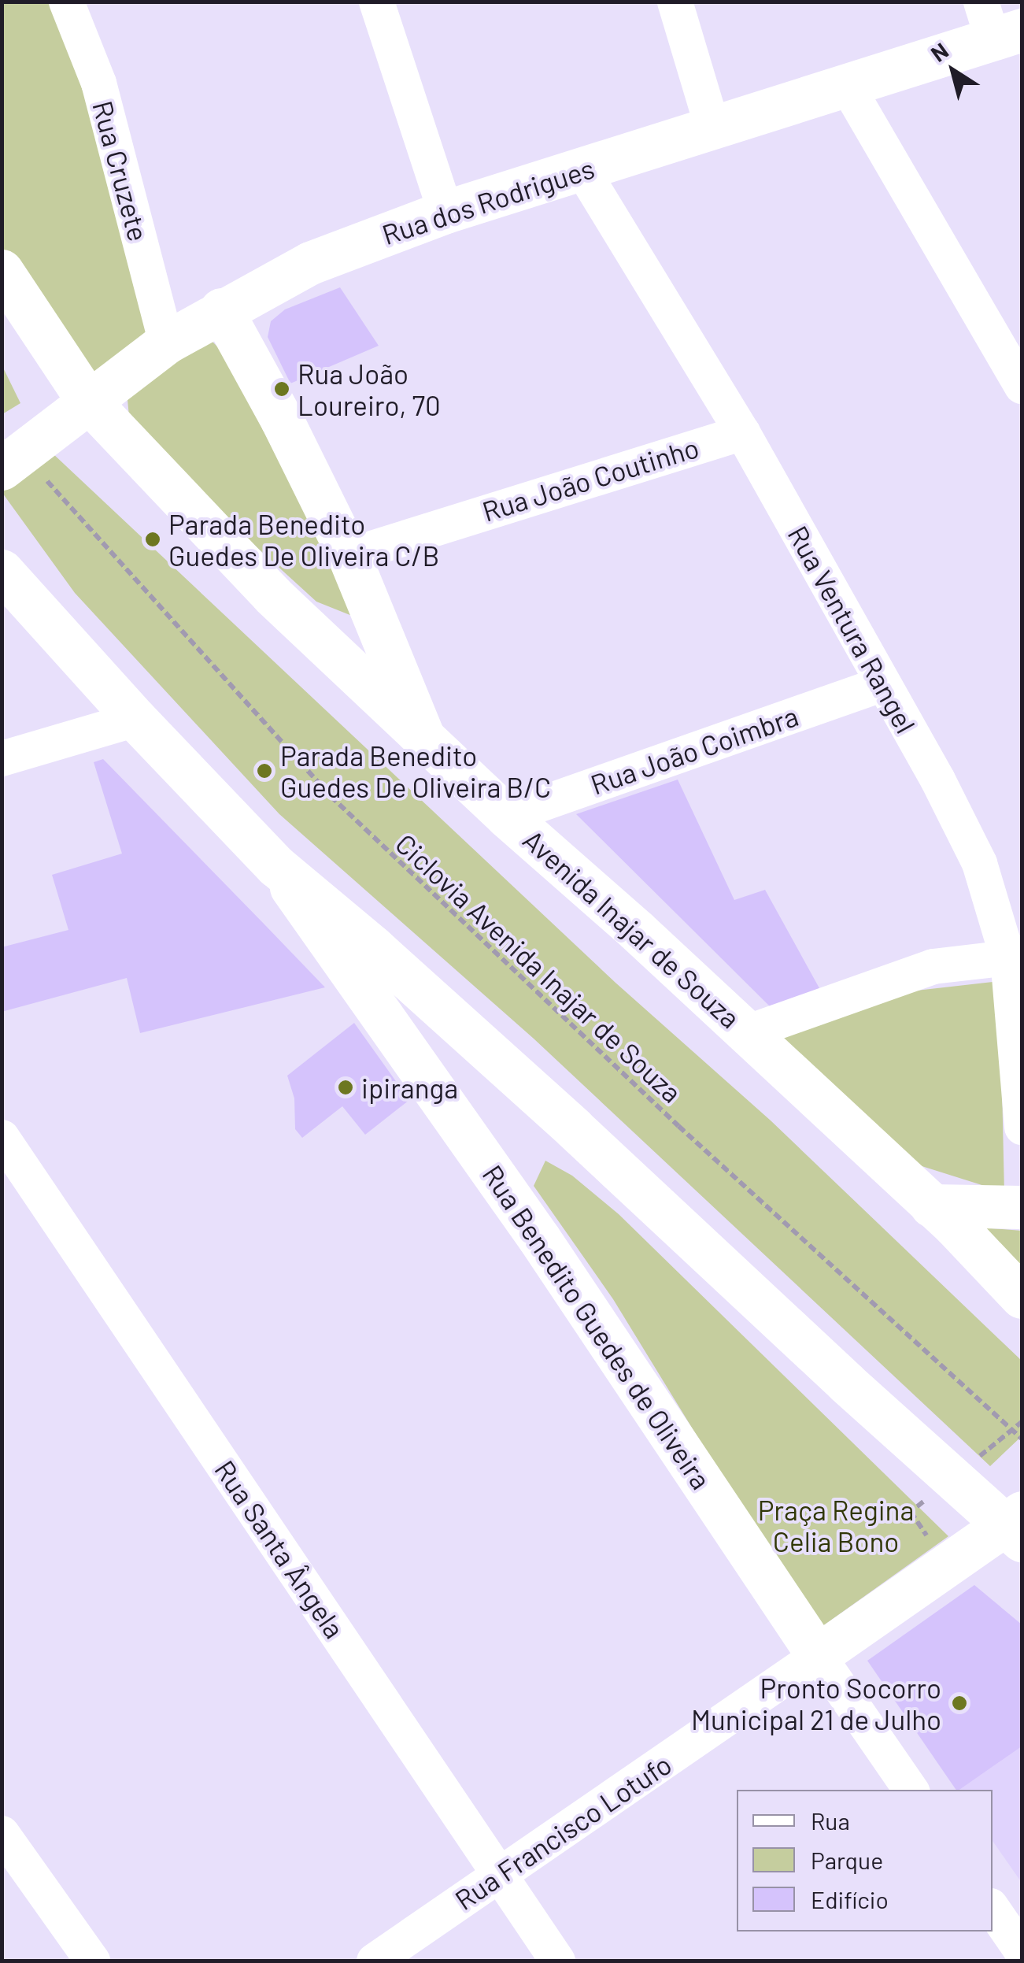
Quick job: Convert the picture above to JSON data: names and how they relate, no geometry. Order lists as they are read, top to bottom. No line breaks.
{"streets":{"street":["Rua Cruzete","Rua dos Rodrigues","Rua João Coutinho","Rua Ventura Rangel","Rua João Coimbra","Avenida Inajar de Souza","Rua Benedito Guedes de Oliveira","Rua Santa Ângela","Rua Francisco Lotufo"],"path":["Ciclovia Avenida Inajar de Souza"]},"crossings":[["Rua Cruzete","Rua dos Rodrigues"],["Rua dos Rodrigues","Rua Ventura Rangel"],["Rua dos Rodrigues","Avenida Inajar de Souza"],["Rua dos Rodrigues","Ciclovia Avenida Inajar de Souza"],["Rua João Coutinho","Rua Ventura Rangel"],["Rua Ventura Rangel","Rua João Coimbra"],["Rua João Coimbra","Avenida Inajar de Souza"],["Rua Benedito Guedes de Oliveira","Rua Francisco Lotufo"],["Rua Santa Ângela","Rua Francisco Lotufo"]],"parks":["Praça Regina Celia Bono"],"places":["Rua João Loureiro, 70","Parada Benedito Guedes De Oliveira C/B","Parada Benedito Guedes De Oliveira B/C","ipiranga","Pronto Socorro Municipal 21 de Julho"],"legend":["Rua","Parque","Edifício"],"north":"top left"}
